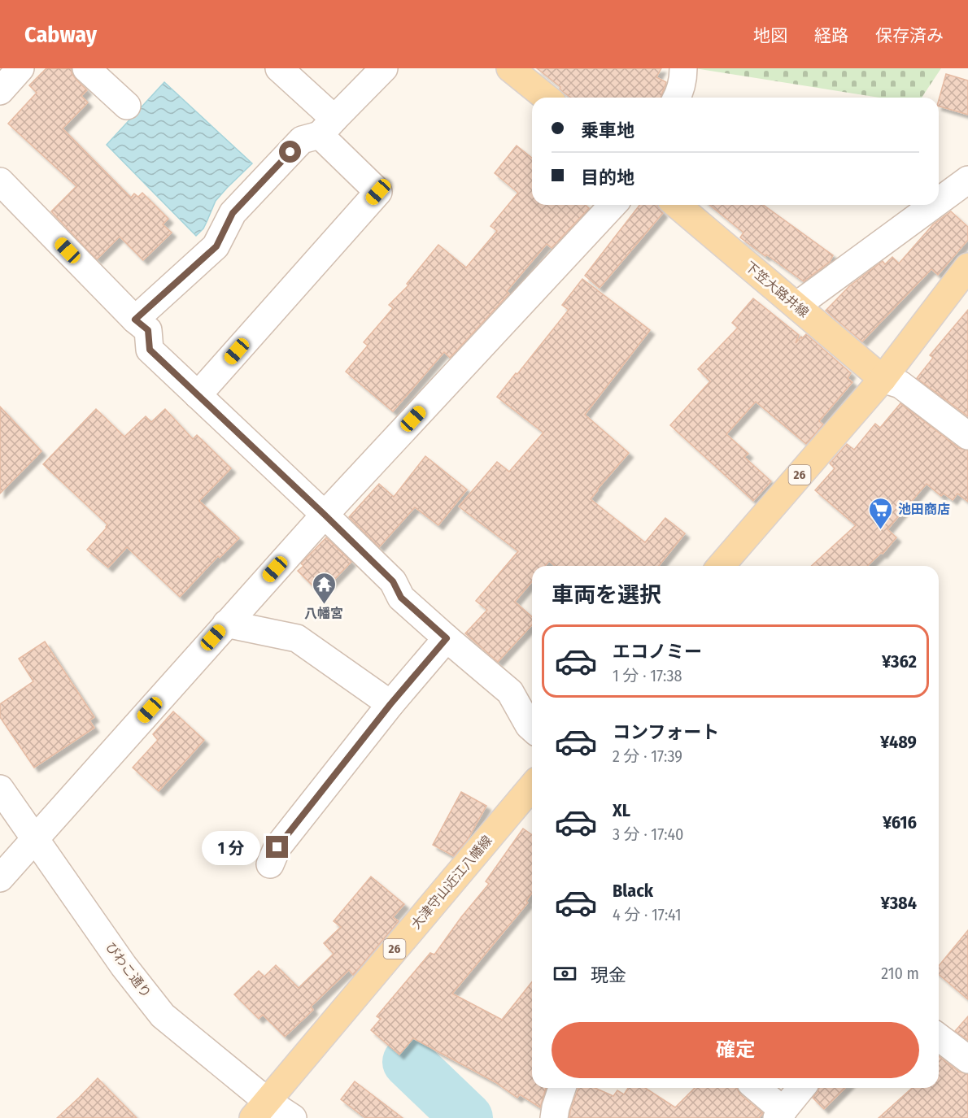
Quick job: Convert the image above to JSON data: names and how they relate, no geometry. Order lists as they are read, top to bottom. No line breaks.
{"streets":{"main road":["下笠大路井線","26","大津守山近江八幡線"],"street":["びわこ通り"]},"crossings":[["下笠大路井線","26"],["大津守山近江八幡線","びわこ通り"]],"places":{"supermarket":["池田商店"],"temple":["八幡宮"]},"page":{"header":"Cabway","nav":["地図","経路","保存済み"],"banner":["乗車地","目的地"],"heading":"車両を選択","list":[{"name":"エコノミー","note":"1 分 · 17:38","value":"¥362"},{"name":"コンフォート","note":"2 分 · 17:39","value":"¥489"},{"name":"XL","note":"3 分 · 17:40","value":"¥616"},{"name":"Black","note":"4 分 · 17:41","value":"¥384"}],"bubble":"1 分","pay":["現金","210 m"],"buttons":"確定"}}
